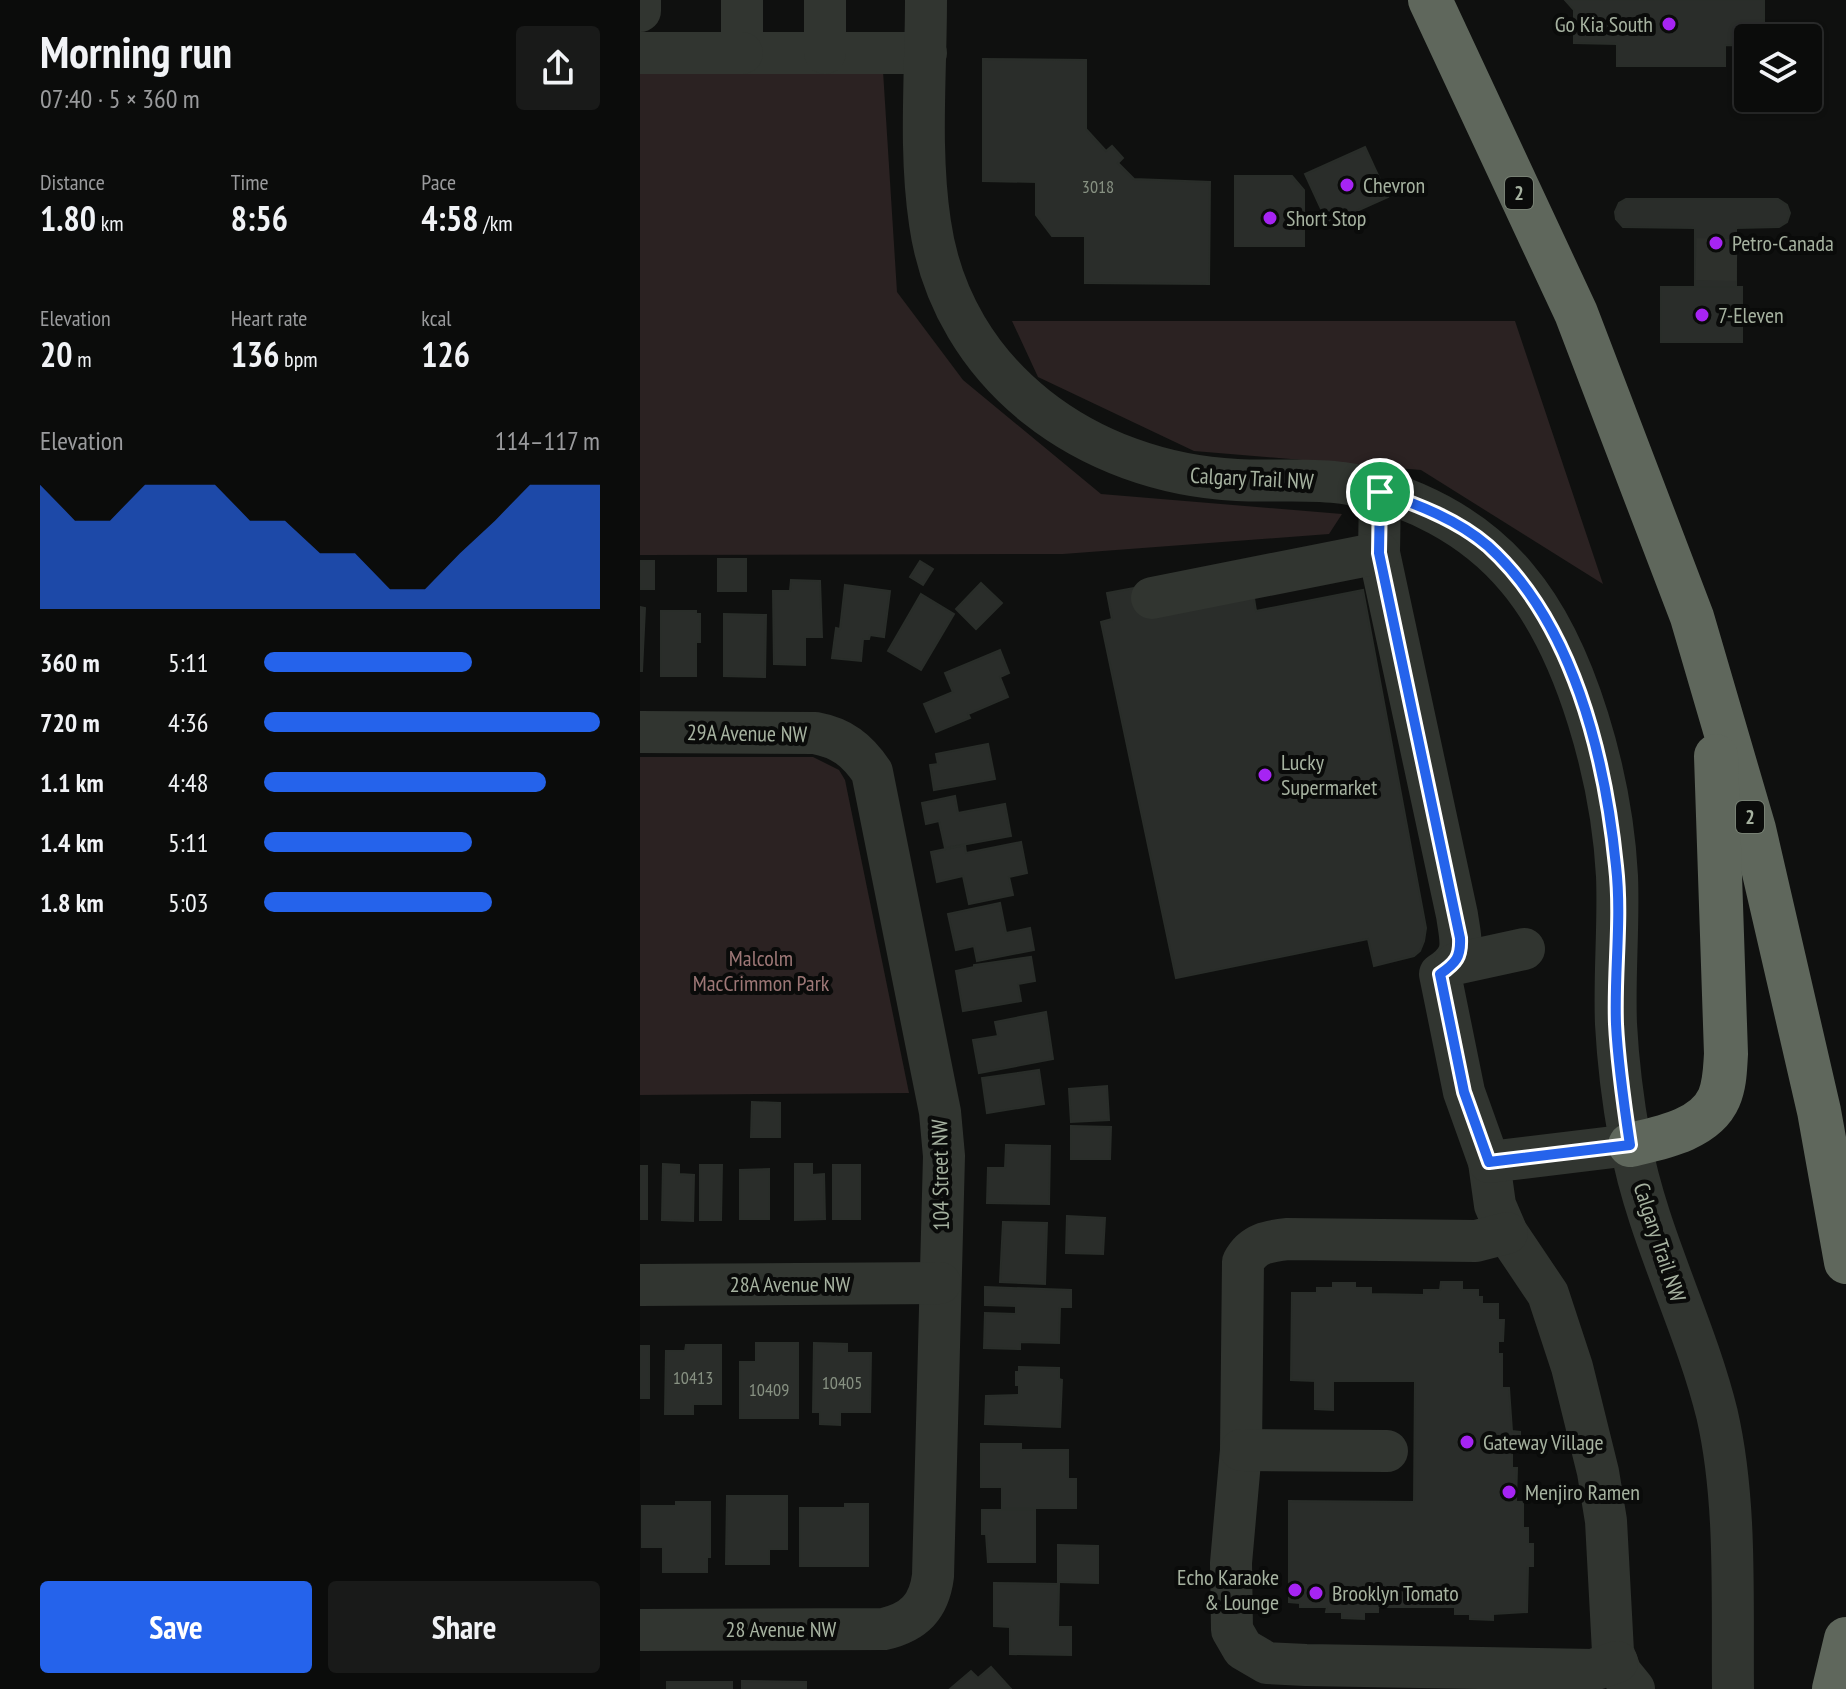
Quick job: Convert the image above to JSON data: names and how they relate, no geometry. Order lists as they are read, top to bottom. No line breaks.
{"streets":{"highway":["2"],"street":["Calgary Trail NW","29A Avenue NW","104 Street NW","28A Avenue NW","28 Avenue NW"]},"crossings":[["29A Avenue NW","104 Street NW"],["104 Street NW","28A Avenue NW"],["104 Street NW","28 Avenue NW"]],"parks":["Malcolm MacCrimmon Park"],"places":["Go Kia South","Chevron","Short Stop","Petro-Canada","7-Eleven","Lucky Supermarket","Gateway Village","Menjiro Ramen","Echo Karaoke & Lounge","Brooklyn Tomato"],"house_numbers":["3018","10413","10405","10409"],"page":{"heading":["Morning run","07:40 · 5 × 360 m"],"stats":[["Distance","1.80 km"],["Time","8:56"],["Pace","4:58 /km"],["Elevation","20 m"],["Heart rate","136 bpm"],["kcal","126"]],"chart":["Elevation","114–117 m"],"list":[{"name":"360 m","note":"5:11"},{"name":"720 m","note":"4:36"},{"name":"1.1 km","note":"4:48"},{"name":"1.4 km","note":"5:11"},{"name":"1.8 km","note":"5:03"}],"buttons":["Save","Share"]}}
